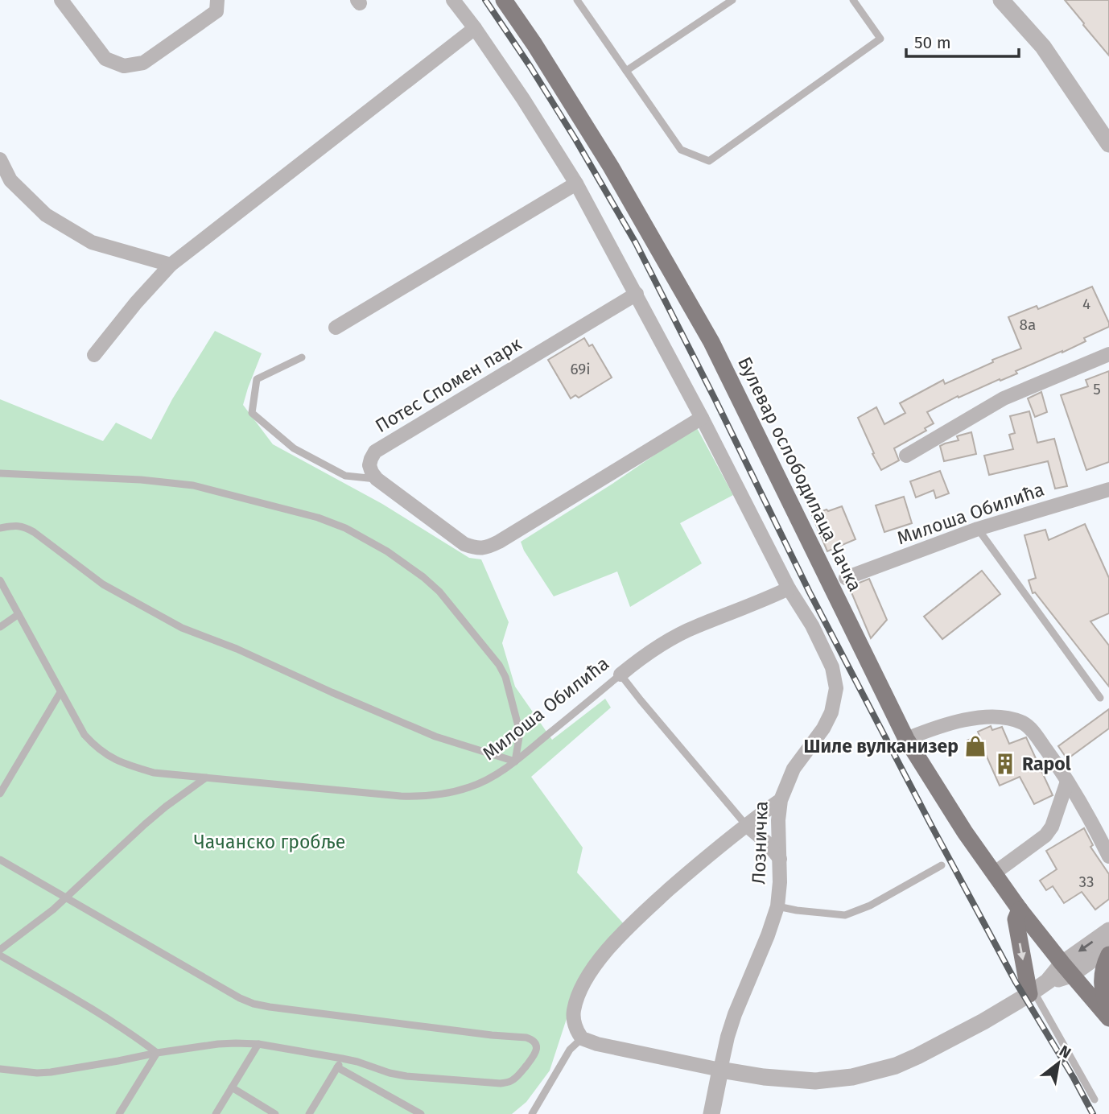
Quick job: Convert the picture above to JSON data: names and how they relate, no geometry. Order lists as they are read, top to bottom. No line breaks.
{"streets":{"main road":["Булевар ослободилаца Чачка"],"street":["Потес Спомен парк","Милоша Обилића","Лозничка"]},"crossings":[["Милоша Обилића","Лозничка"]],"parks":["Чачанско гробље"],"places":{"shop":["Шиле вулканизер"],"building":["Rapol"]},"house_numbers":["4","8a","69i","5","33"],"scale_bar":"50 m","north":"top right"}
